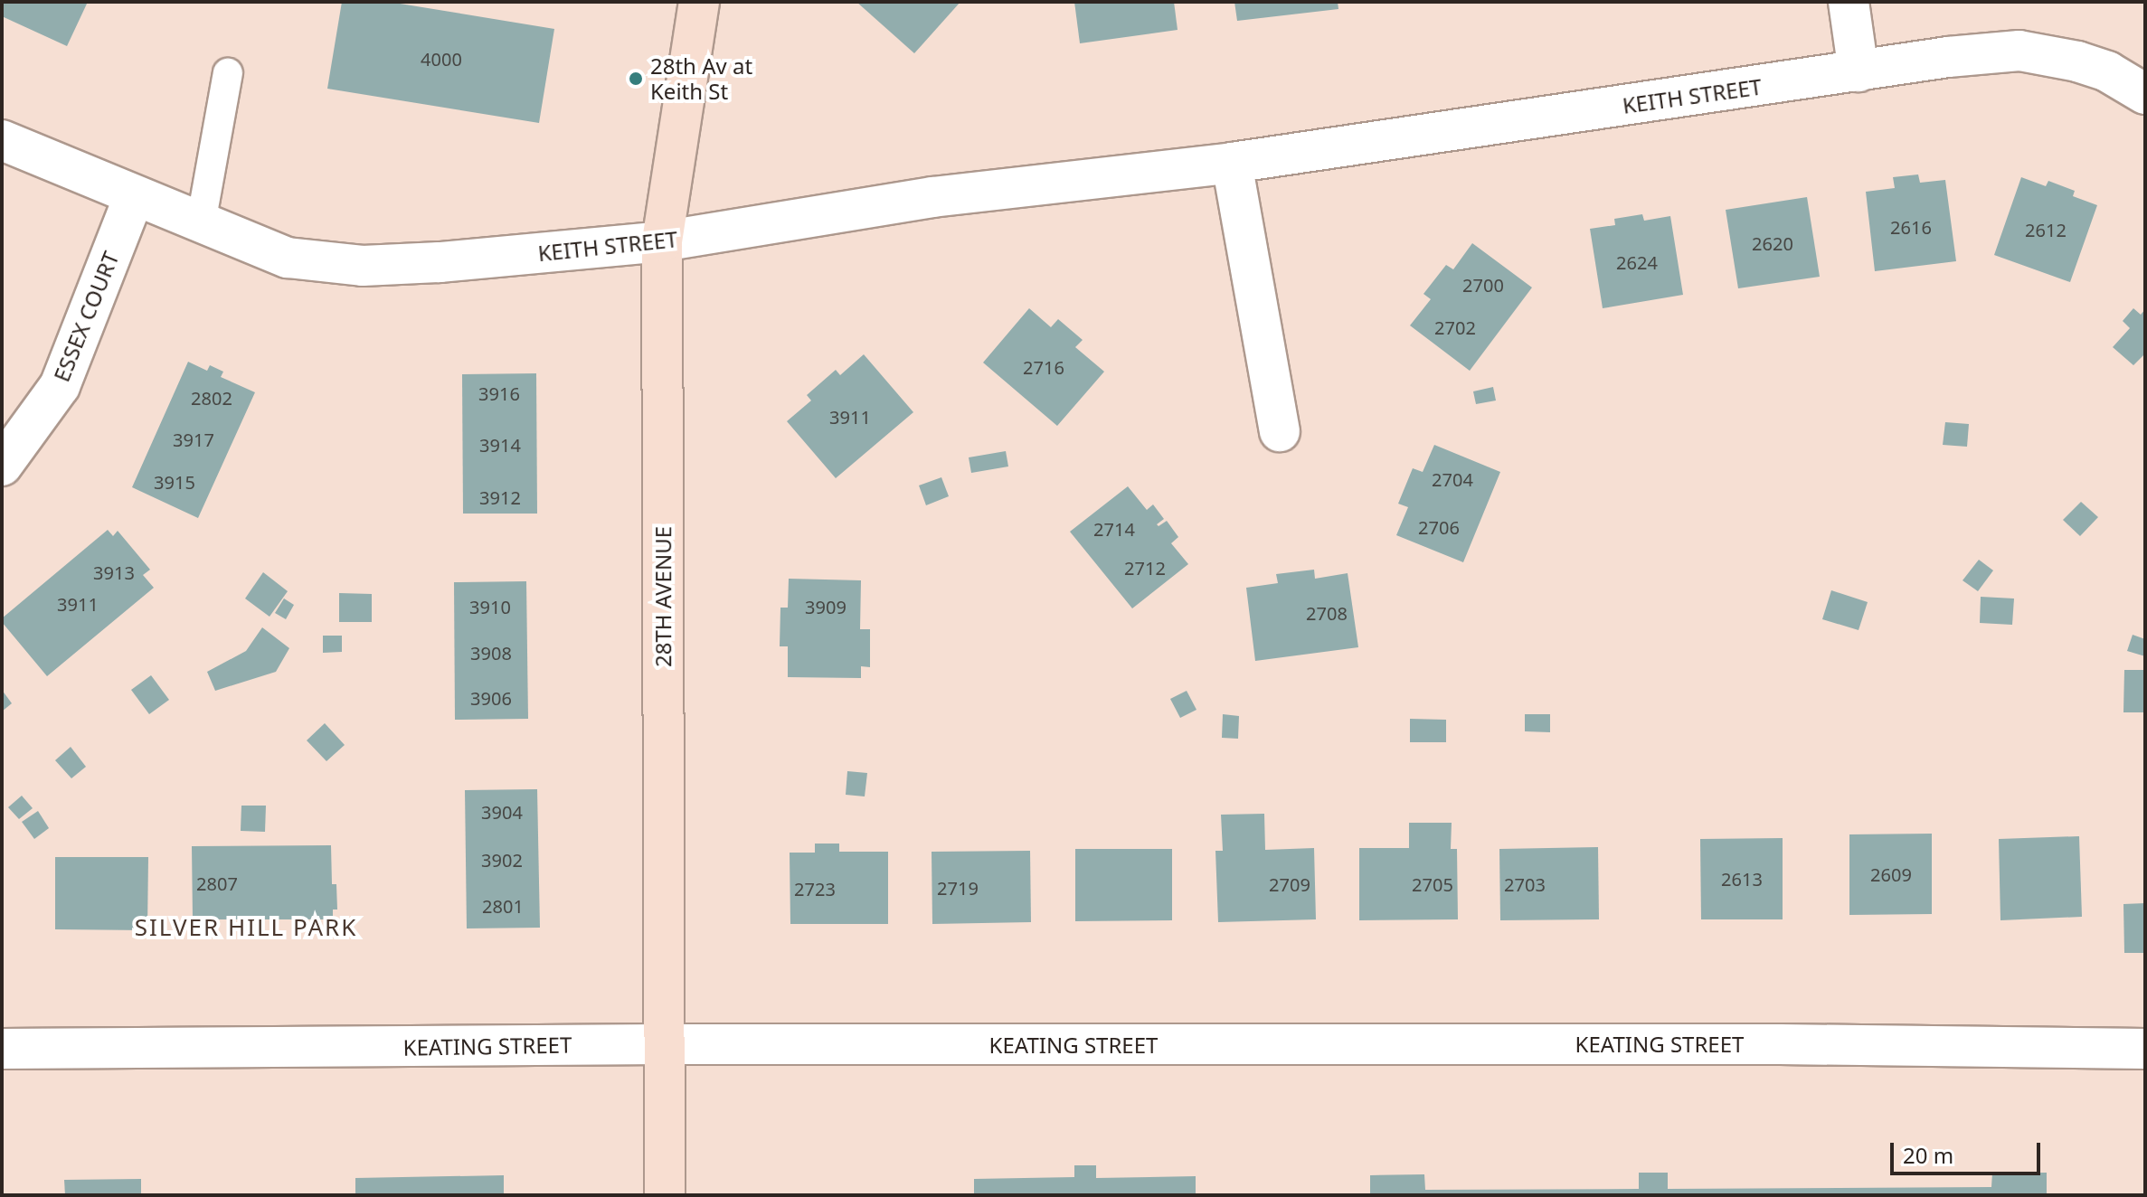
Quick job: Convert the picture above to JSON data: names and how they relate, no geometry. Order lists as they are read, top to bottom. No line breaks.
{"streets":{"street":["KEITH STREET","ESSEX COURT","28TH AVENUE","KEATING STREET"]},"crossings":[["KEITH STREET","ESSEX COURT"],["KEITH STREET","28TH AVENUE"],["28TH AVENUE","KEATING STREET"]],"districts":["SILVER HILL PARK"],"places":["28th Av at Keith St"],"house_numbers":["4000","2616","2612","2620","2624","2700","2702","2716","3916","2802","3911","3917","3914","2704","3915","3912","2706","2714","2712","3913","3911","3910","3909","2708","3908","3906","3904","3902","2609","2613","2807","2709","2705","2703","2719","2723","2801"],"scale_bar":"20 m"}
